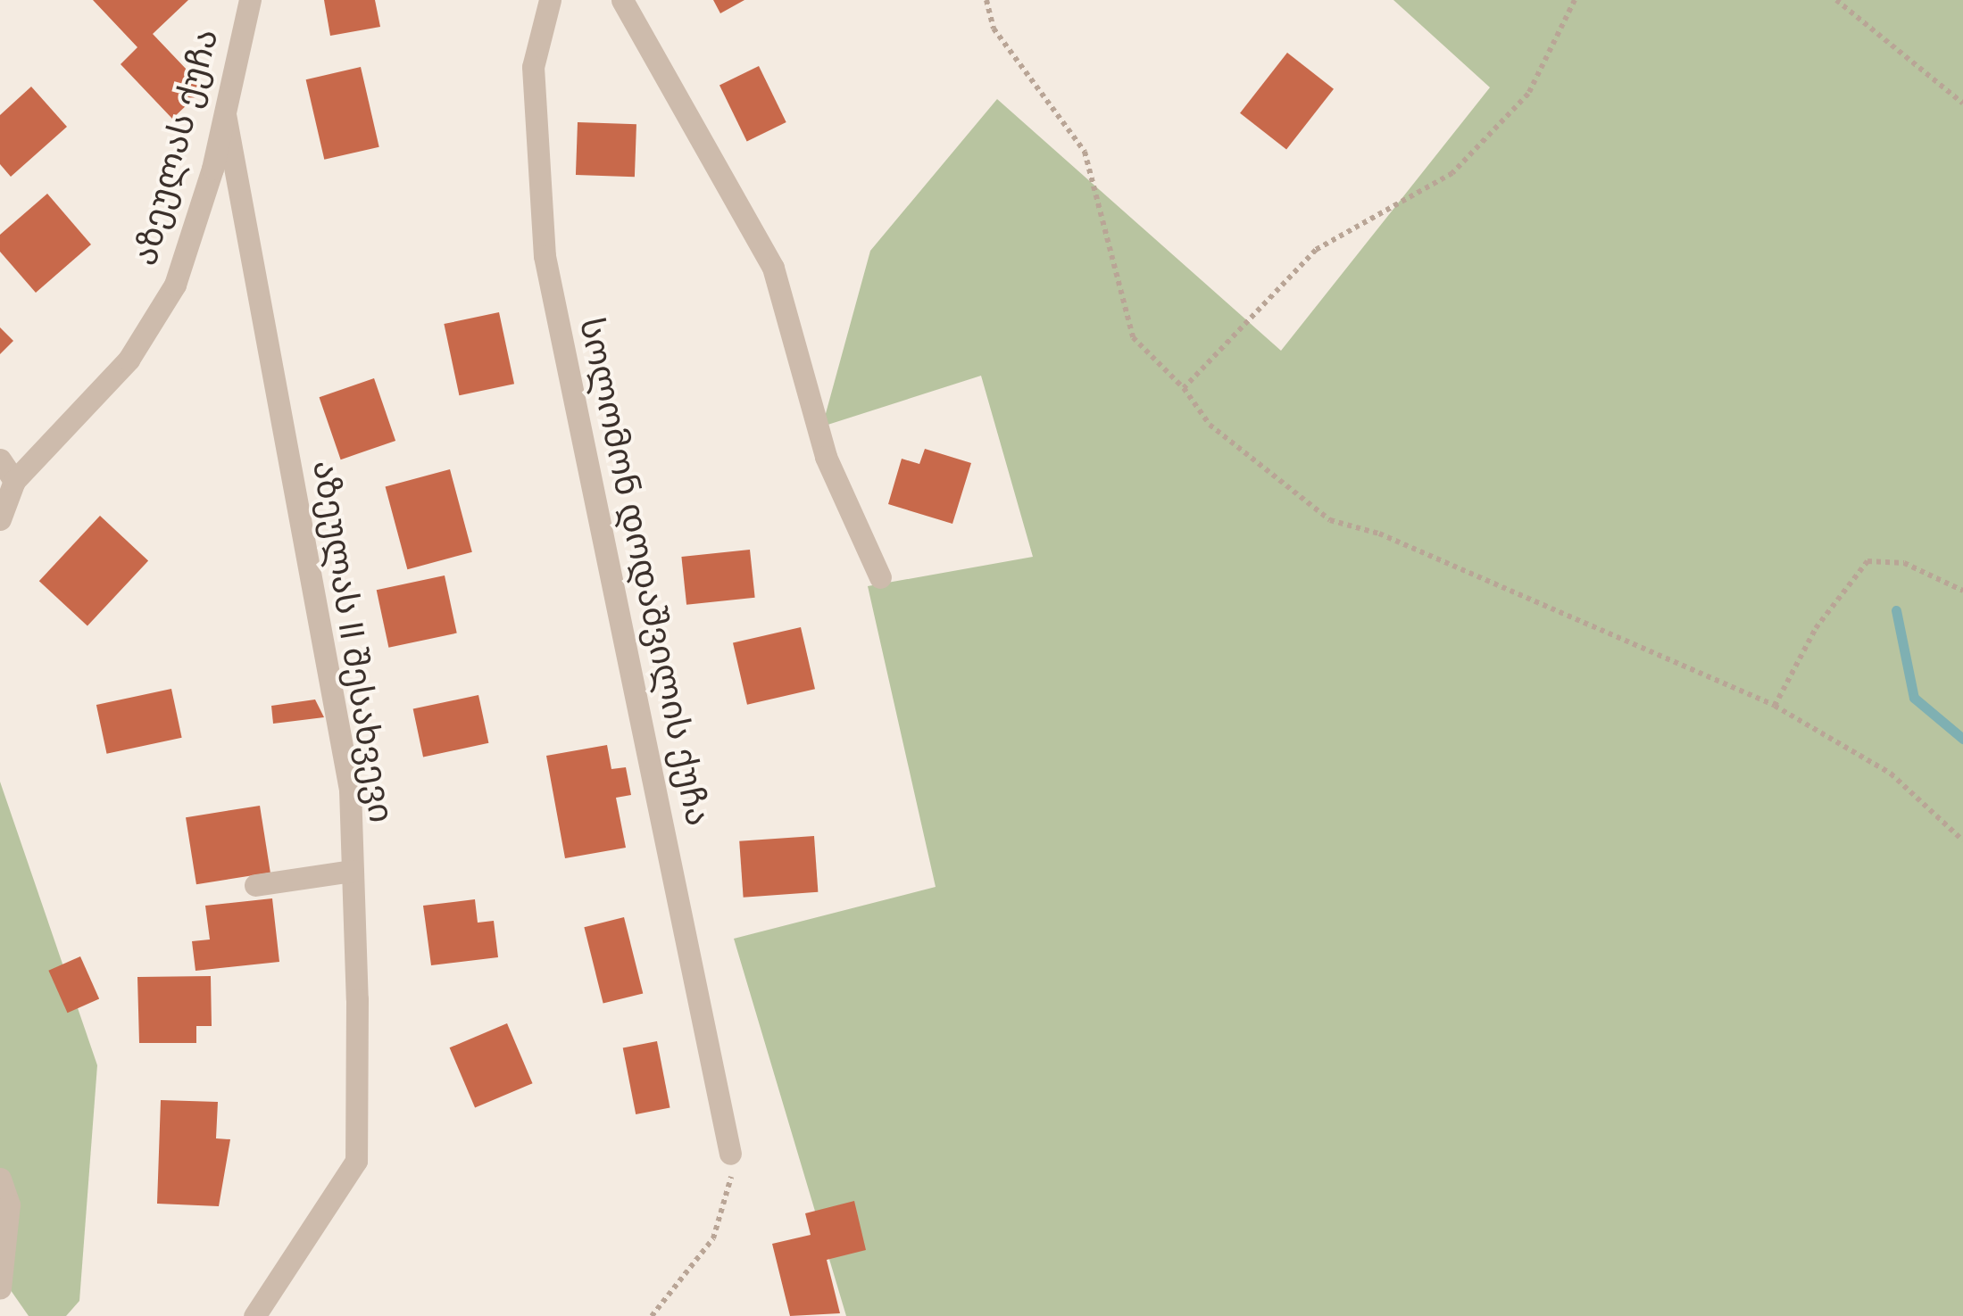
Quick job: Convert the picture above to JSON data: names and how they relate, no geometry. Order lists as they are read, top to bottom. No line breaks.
{"streets":{"street":["აზეულას ქუჩა","სოლომონ დოდაშვილის ქუჩა","აზეულას II შესახვევი"]},"crossings":[["აზეულას ქუჩა","აზეულას II შესახვევი"]]}
